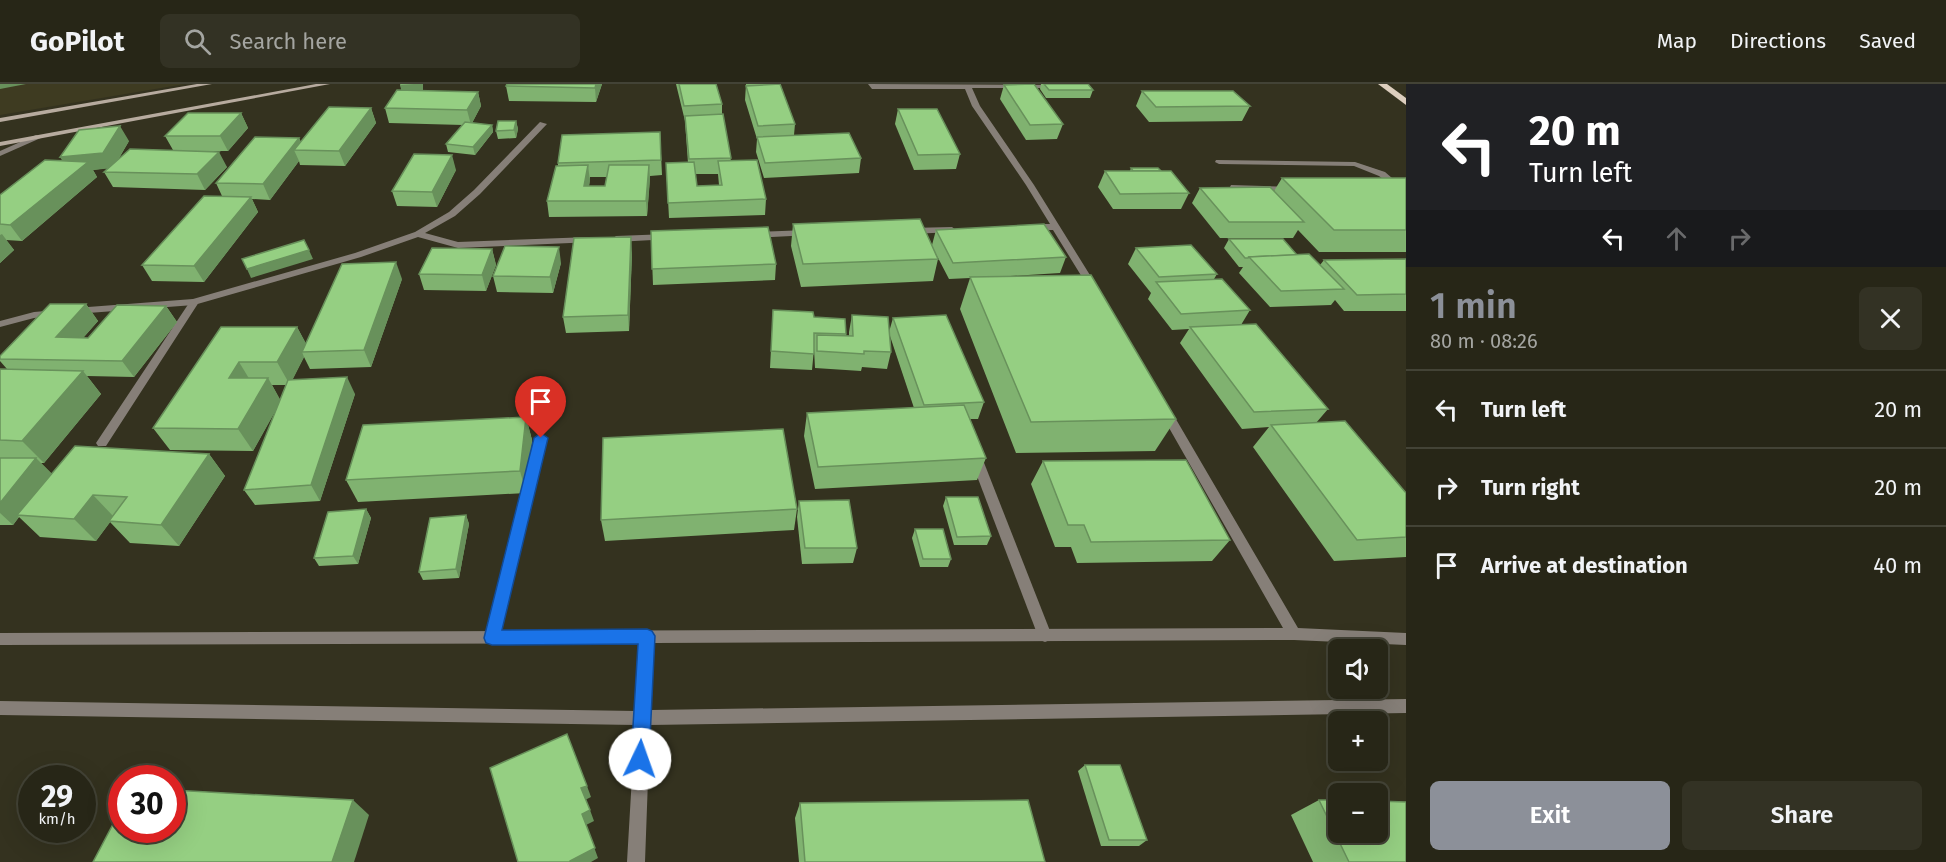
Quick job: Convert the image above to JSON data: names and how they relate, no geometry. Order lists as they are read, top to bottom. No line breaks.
{"page":{"header":"GoPilot","search":"Search here","nav":["Map","Directions","Saved"],"turn":["20 m","Turn left"],"heading":["1 min","80 m · 08:26"],"list":[{"name":"Turn left","value":"20 m"},{"name":"Turn right","value":"20 m"},{"name":"Arrive at destination","value":"40 m"}],"map_buttons":["+","−"],"speed":"29 km/h","limit":"30","buttons":["Exit","Share"]}}
